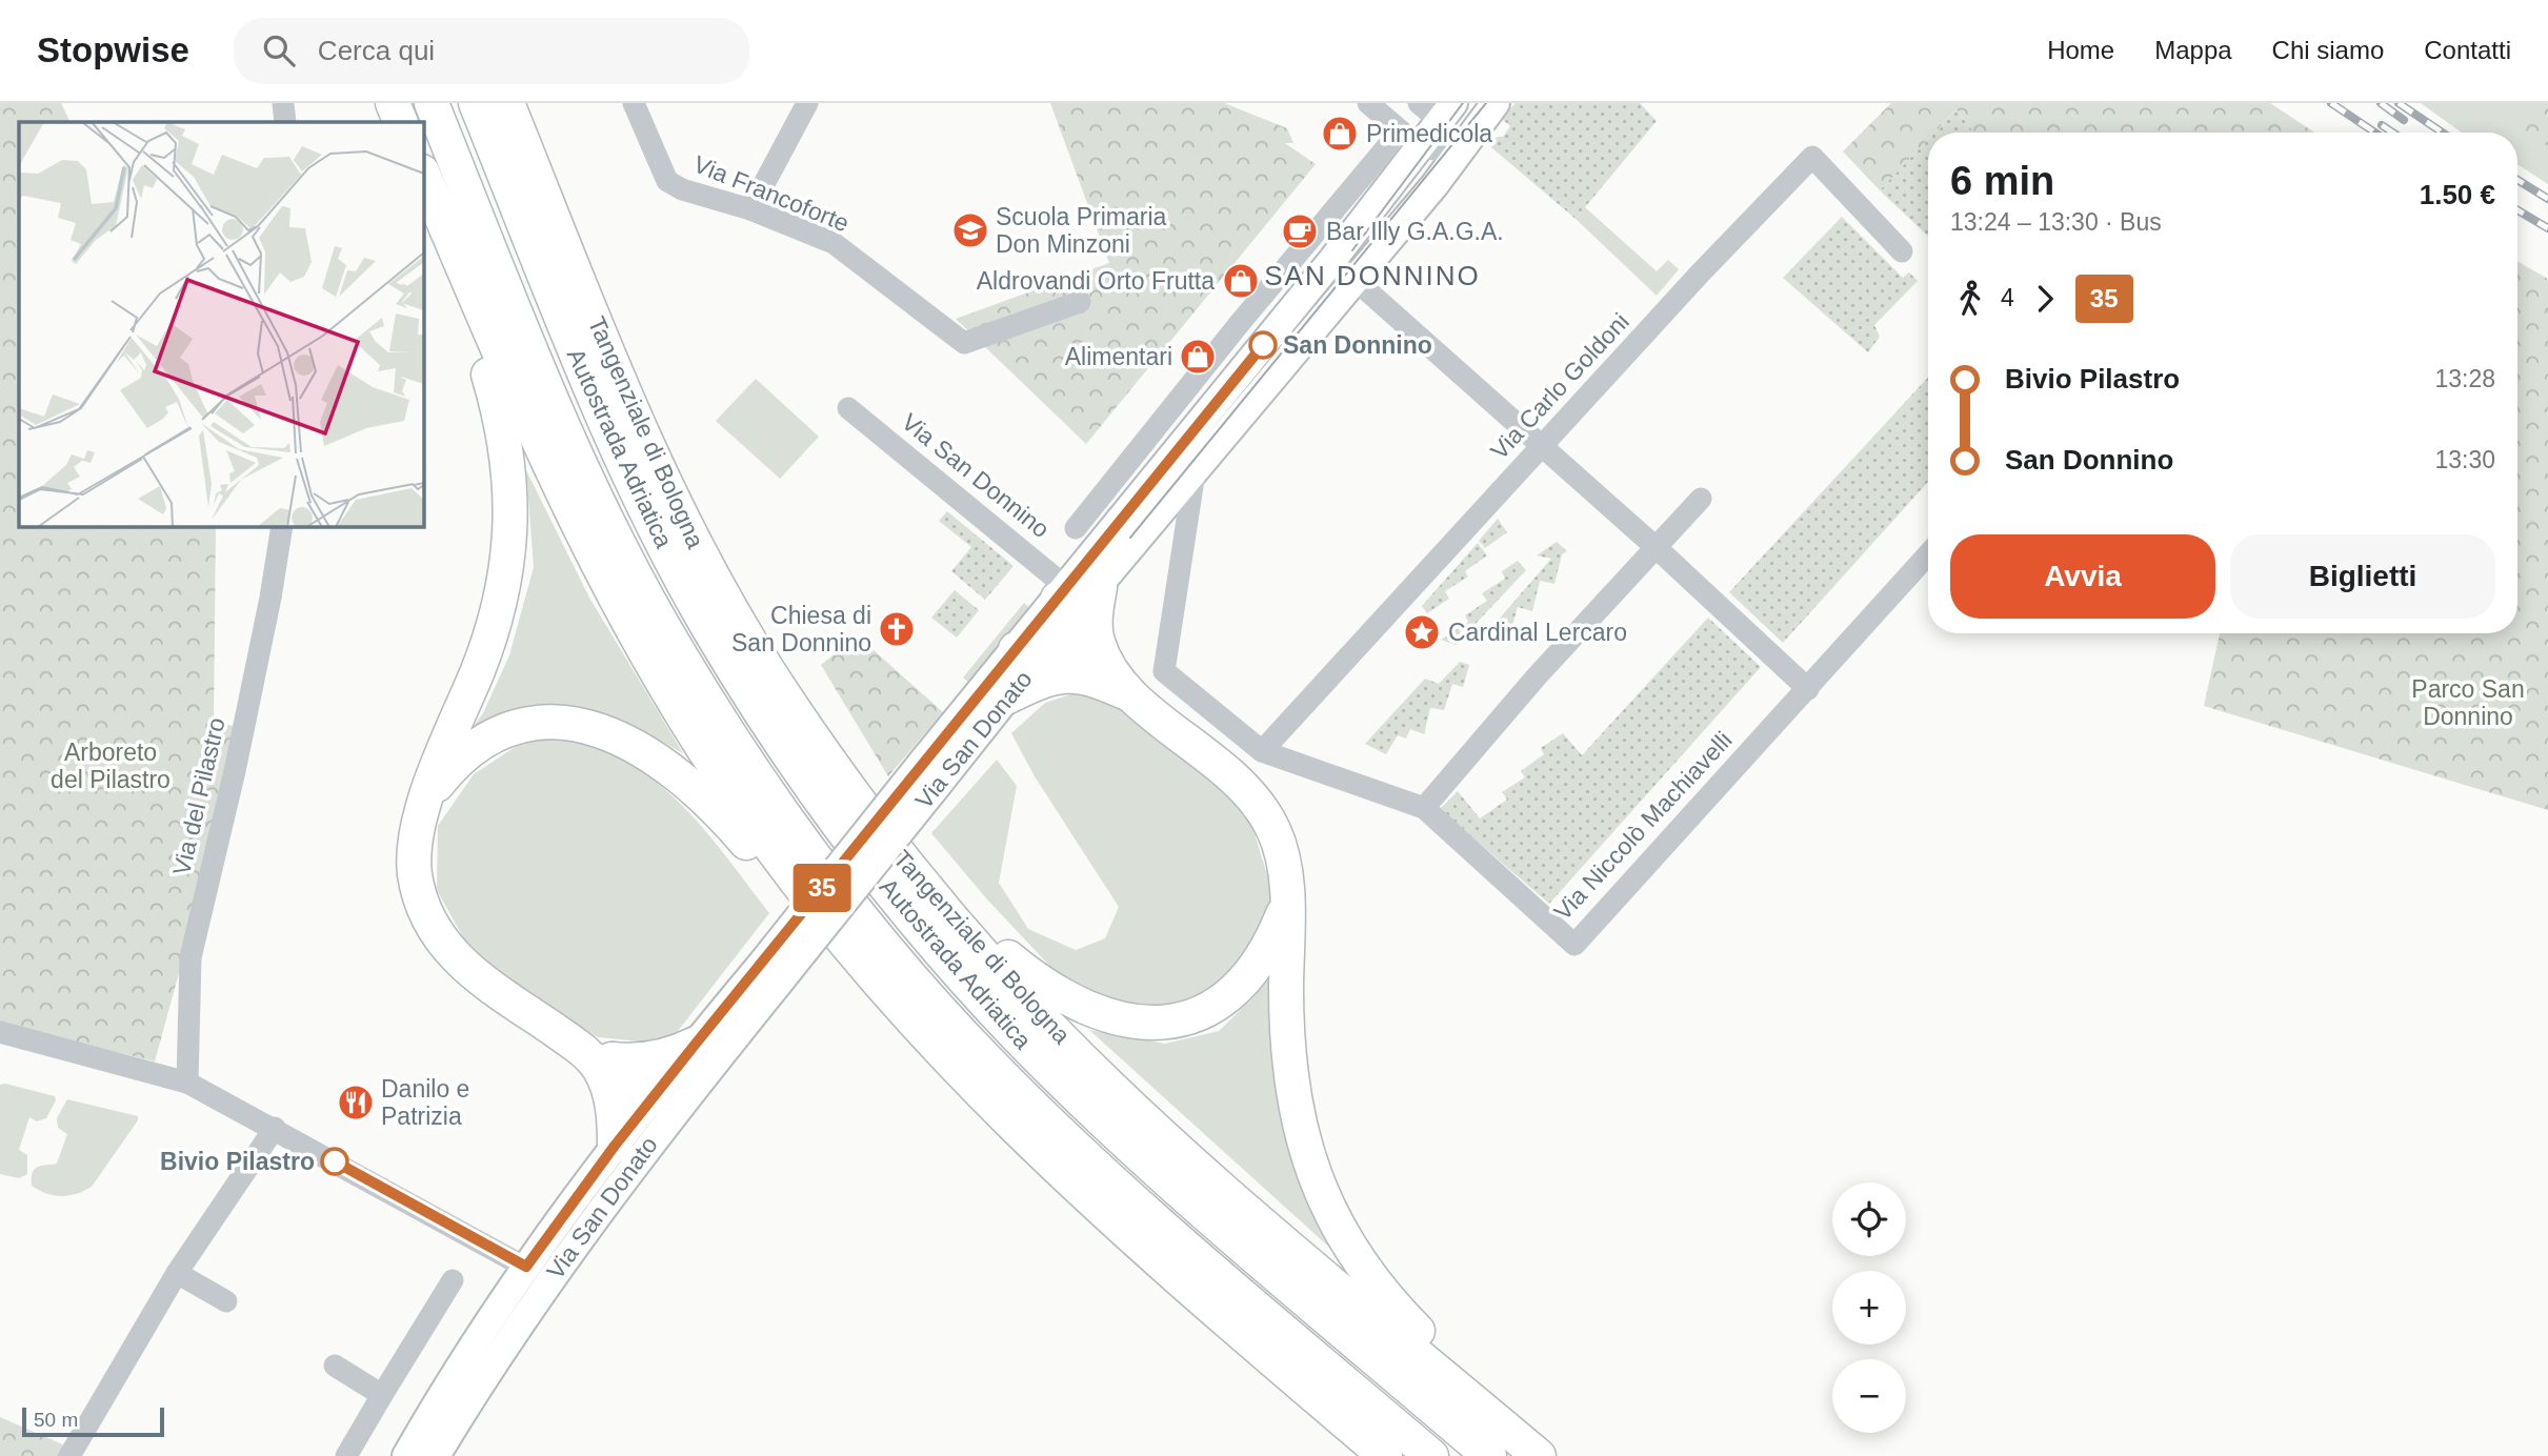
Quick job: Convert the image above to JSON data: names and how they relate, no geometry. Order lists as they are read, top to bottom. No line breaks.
{"streets":{"highway":["Tangenziale di Bologna","Autostrada Adriatica"],"main road":["Via San Donato"],"street":["Via Francoforte","Via Carlo Goldoni","Via San Donnino","Via del Pilastro","Via Niccolò Machiavelli"]},"crossings":[["Via Carlo Goldoni","Via Niccolò Machiavelli"],["Via San Donnino","Via San Donato"],["Via San Donato","Via Niccolò Machiavelli"]],"districts":["SAN DONNINO"],"parks":["Parco San Donnino","Arboreto del Pilastro"],"places":{"shop":["Primedicola","Aldrovandi Orto Frutta","Alimentari"],"school or university":["Scuola Primaria Don Minzoni"],"cafe":["Bar Illy G.A.G.A."],"other":["San Donnino","Bivio Pilastro"],"church":["Chiesa di San Donnino"],"place":["Cardinal Lercaro"],"restaurant":["Danilo e Patrizia"]},"lines":["bus line 35"],"scale_bar":"50 m","page":{"header":"Stopwise","search":"Cerca qui","nav":["Home","Mappa","Chi siamo","Contatti"],"on_map":"35","heading":["6 min","13:24 – 13:30 · Bus","1.50 €"],"legs":["4","35"],"list":[{"name":"Bivio Pilastro","value":"13:28"},{"name":"San Donnino","value":"13:30"}],"buttons":["Avvia","Biglietti"],"map_buttons":["+","−"],"scale":"50 m"}}
